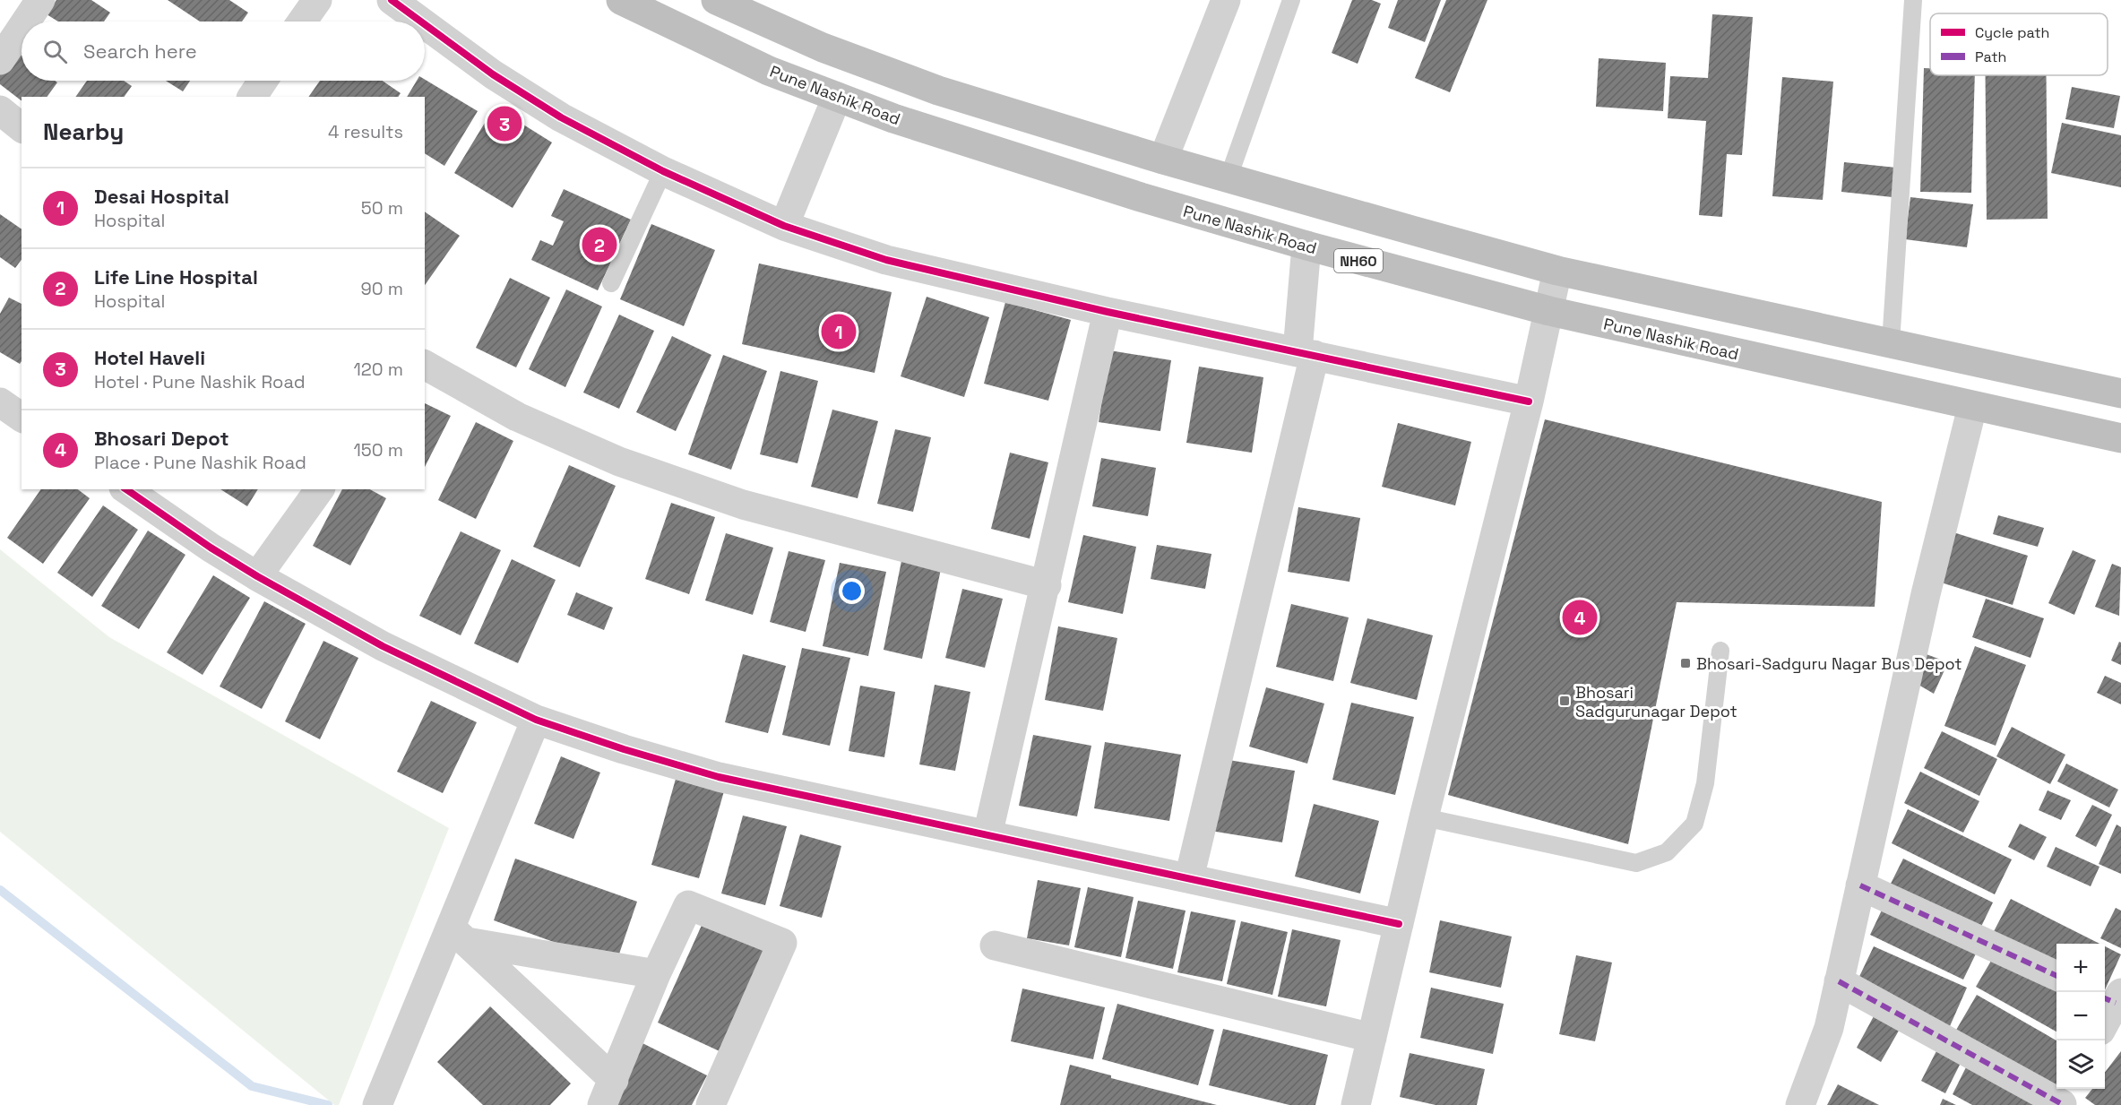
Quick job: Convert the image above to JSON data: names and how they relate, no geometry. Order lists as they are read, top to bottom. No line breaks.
{"streets":{"highway":["Pune Nashik Road","NH60"]},"places":{"transit":["Bhosari-Sadguru Nagar Bus Depot","Bhosari Sadgurunagar Depot"]},"legend":["Cycle path","Path"],"page":{"search":"Search here","heading":["Nearby","4 results"],"pins":["3","2","1","4"],"list":[{"mark":"1","name":"Desai Hospital","note":"Hospital","value":"50 m"},{"mark":"2","name":"Life Line Hospital","note":"Hospital","value":"90 m"},{"mark":"3","name":"Hotel Haveli","note":"Hotel · Pune Nashik Road","value":"120 m"},{"mark":"4","name":"Bhosari Depot","note":"Place · Pune Nashik Road","value":"150 m"}],"map_buttons":["+","−"]}}
